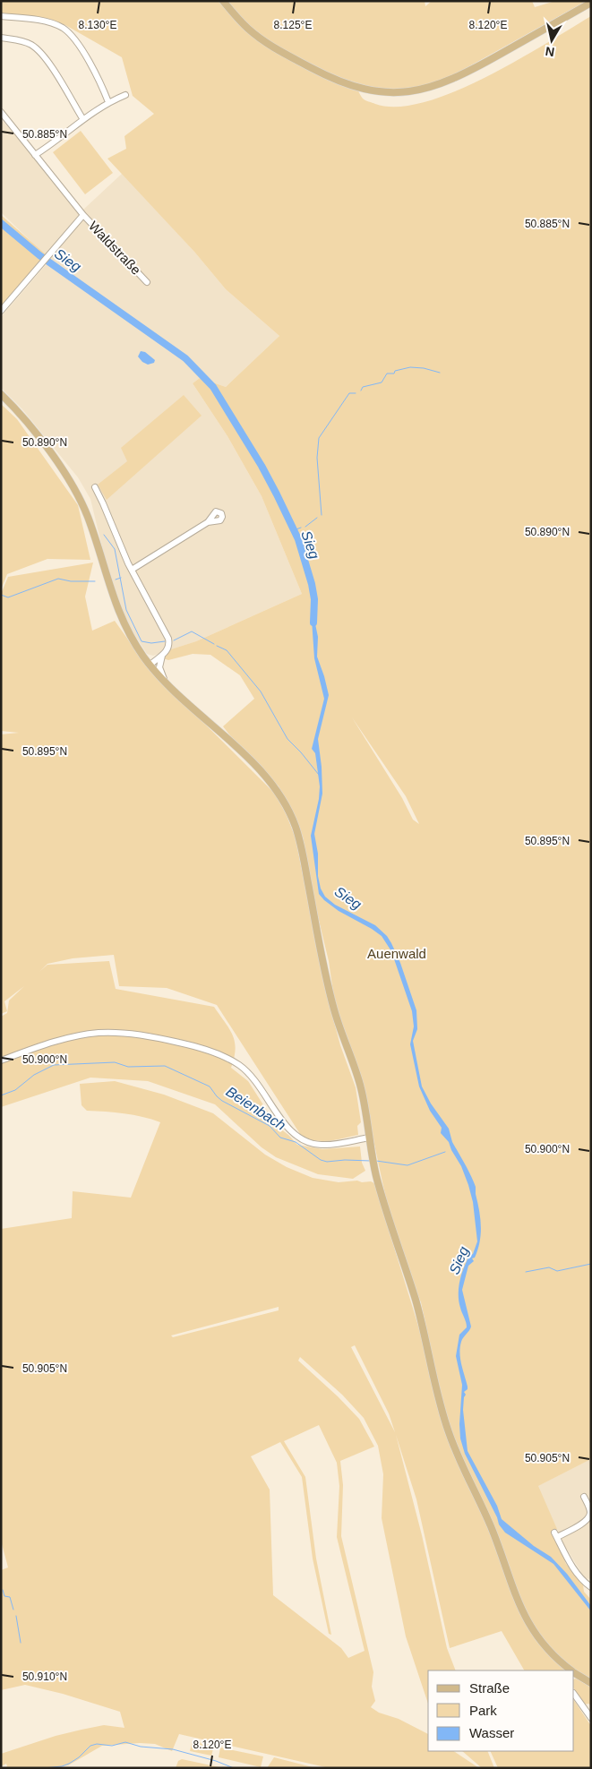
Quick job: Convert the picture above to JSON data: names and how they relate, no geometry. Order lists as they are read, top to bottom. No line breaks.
{"streets":{"street":["Waldstraße"]},"water":["Sieg","Beienbach"],"parks":["Auenwald"],"legend":["Straße","Park","Wasser"],"north":"bottom","coordinates":["8.130°E","8.125°E","8.120°E","50.885°N","50.890°N","50.895°N","50.900°N","50.905°N","50.910°N"]}
